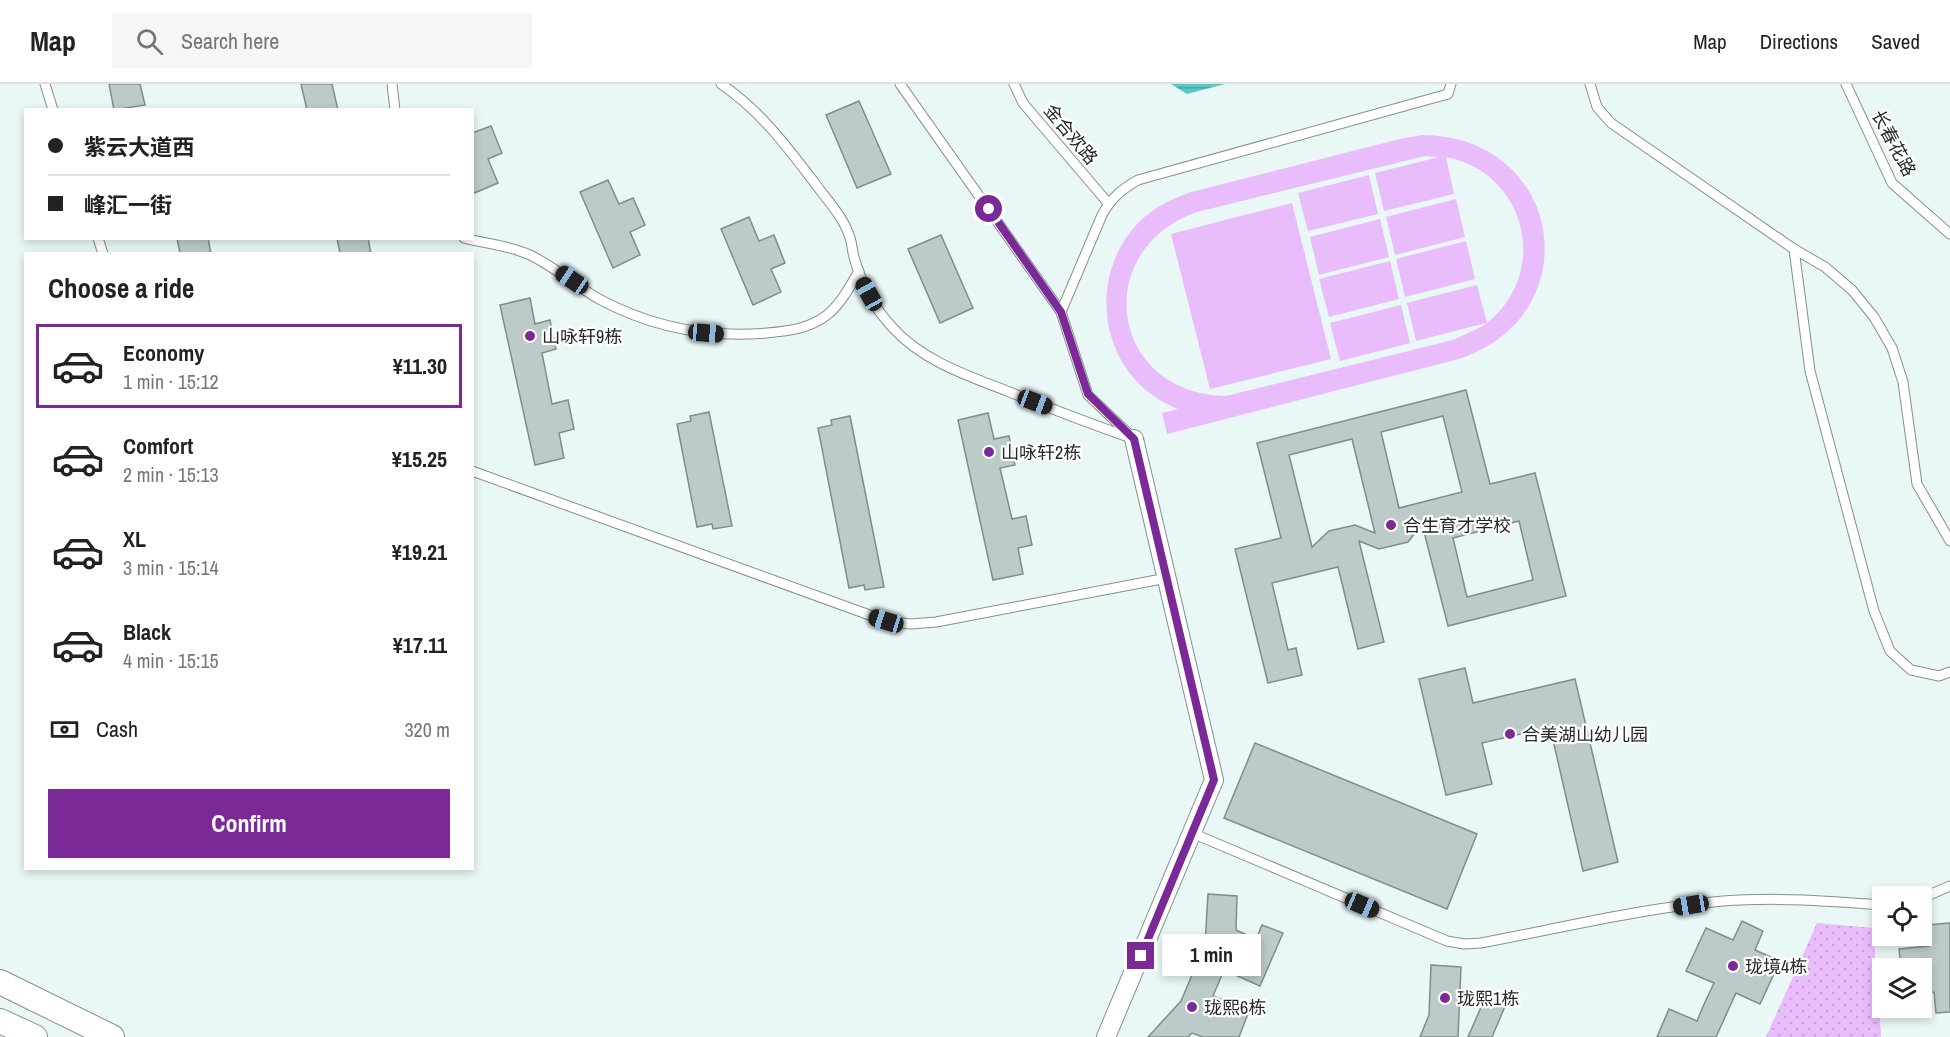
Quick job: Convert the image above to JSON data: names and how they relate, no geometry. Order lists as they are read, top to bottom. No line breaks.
{"streets":{"lane":["金合欢路","长春花路"]},"places":["山咏轩9栋","山咏轩2栋","合生育才学校","合美湖山幼儿园","珑境4栋","珑熙1栋","珑熙6栋"],"page":{"header":"Map","search":"Search here","nav":["Map","Directions","Saved"],"banner":["紫云大道西","峰汇一街"],"heading":"Choose a ride","list":[{"name":"Economy","note":"1 min · 15:12","value":"¥11.30"},{"name":"Comfort","note":"2 min · 15:13","value":"¥15.25"},{"name":"XL","note":"3 min · 15:14","value":"¥19.21"},{"name":"Black","note":"4 min · 15:15","value":"¥17.11"}],"pay":["Cash","320 m"],"buttons":"Confirm","bubble":"1 min"}}
